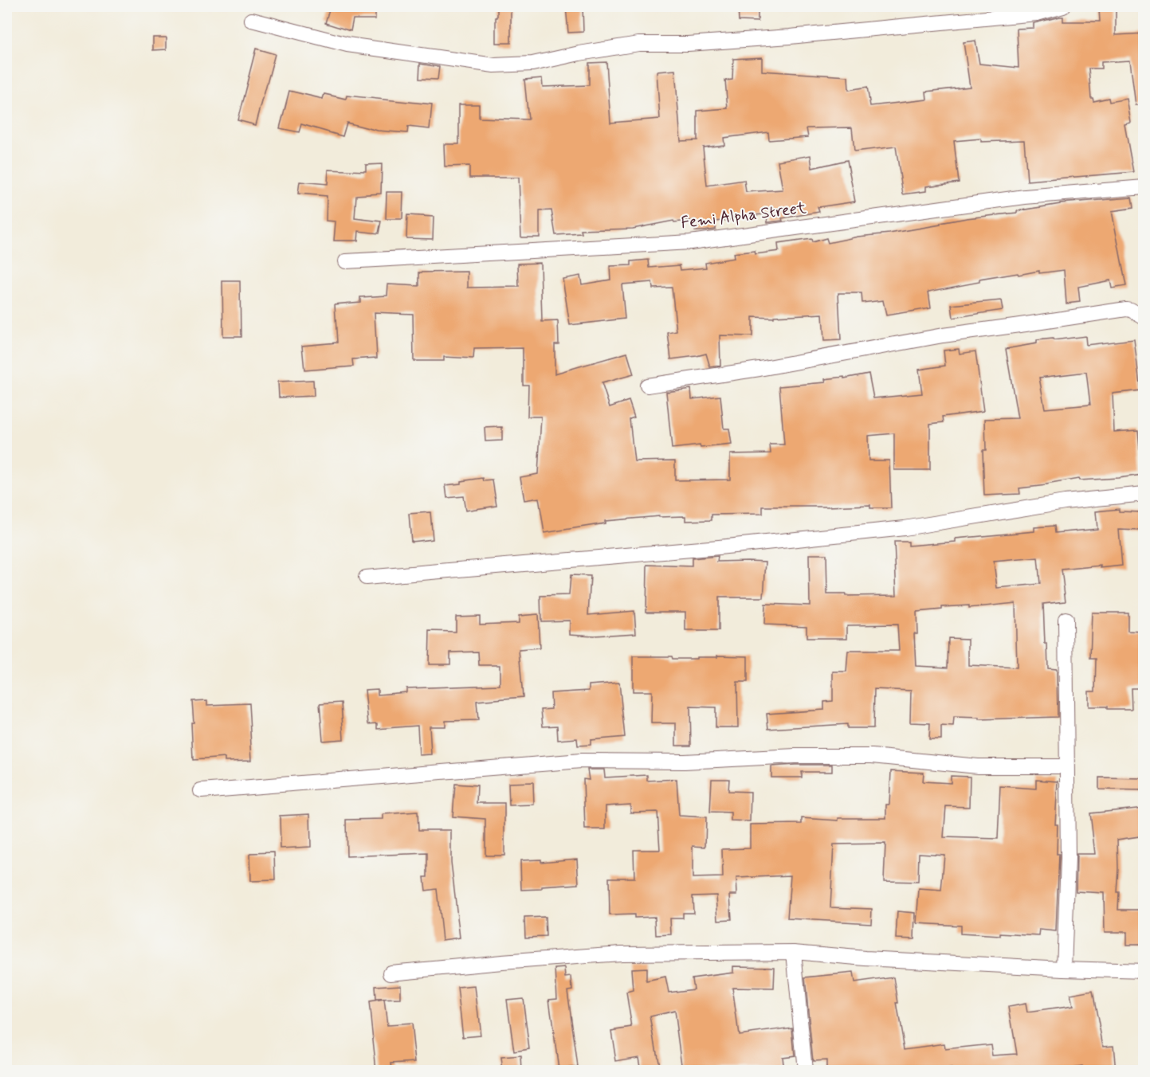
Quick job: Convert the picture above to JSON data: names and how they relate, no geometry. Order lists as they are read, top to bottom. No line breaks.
{"streets":{"street":["Femi Alpha Street"]}}
